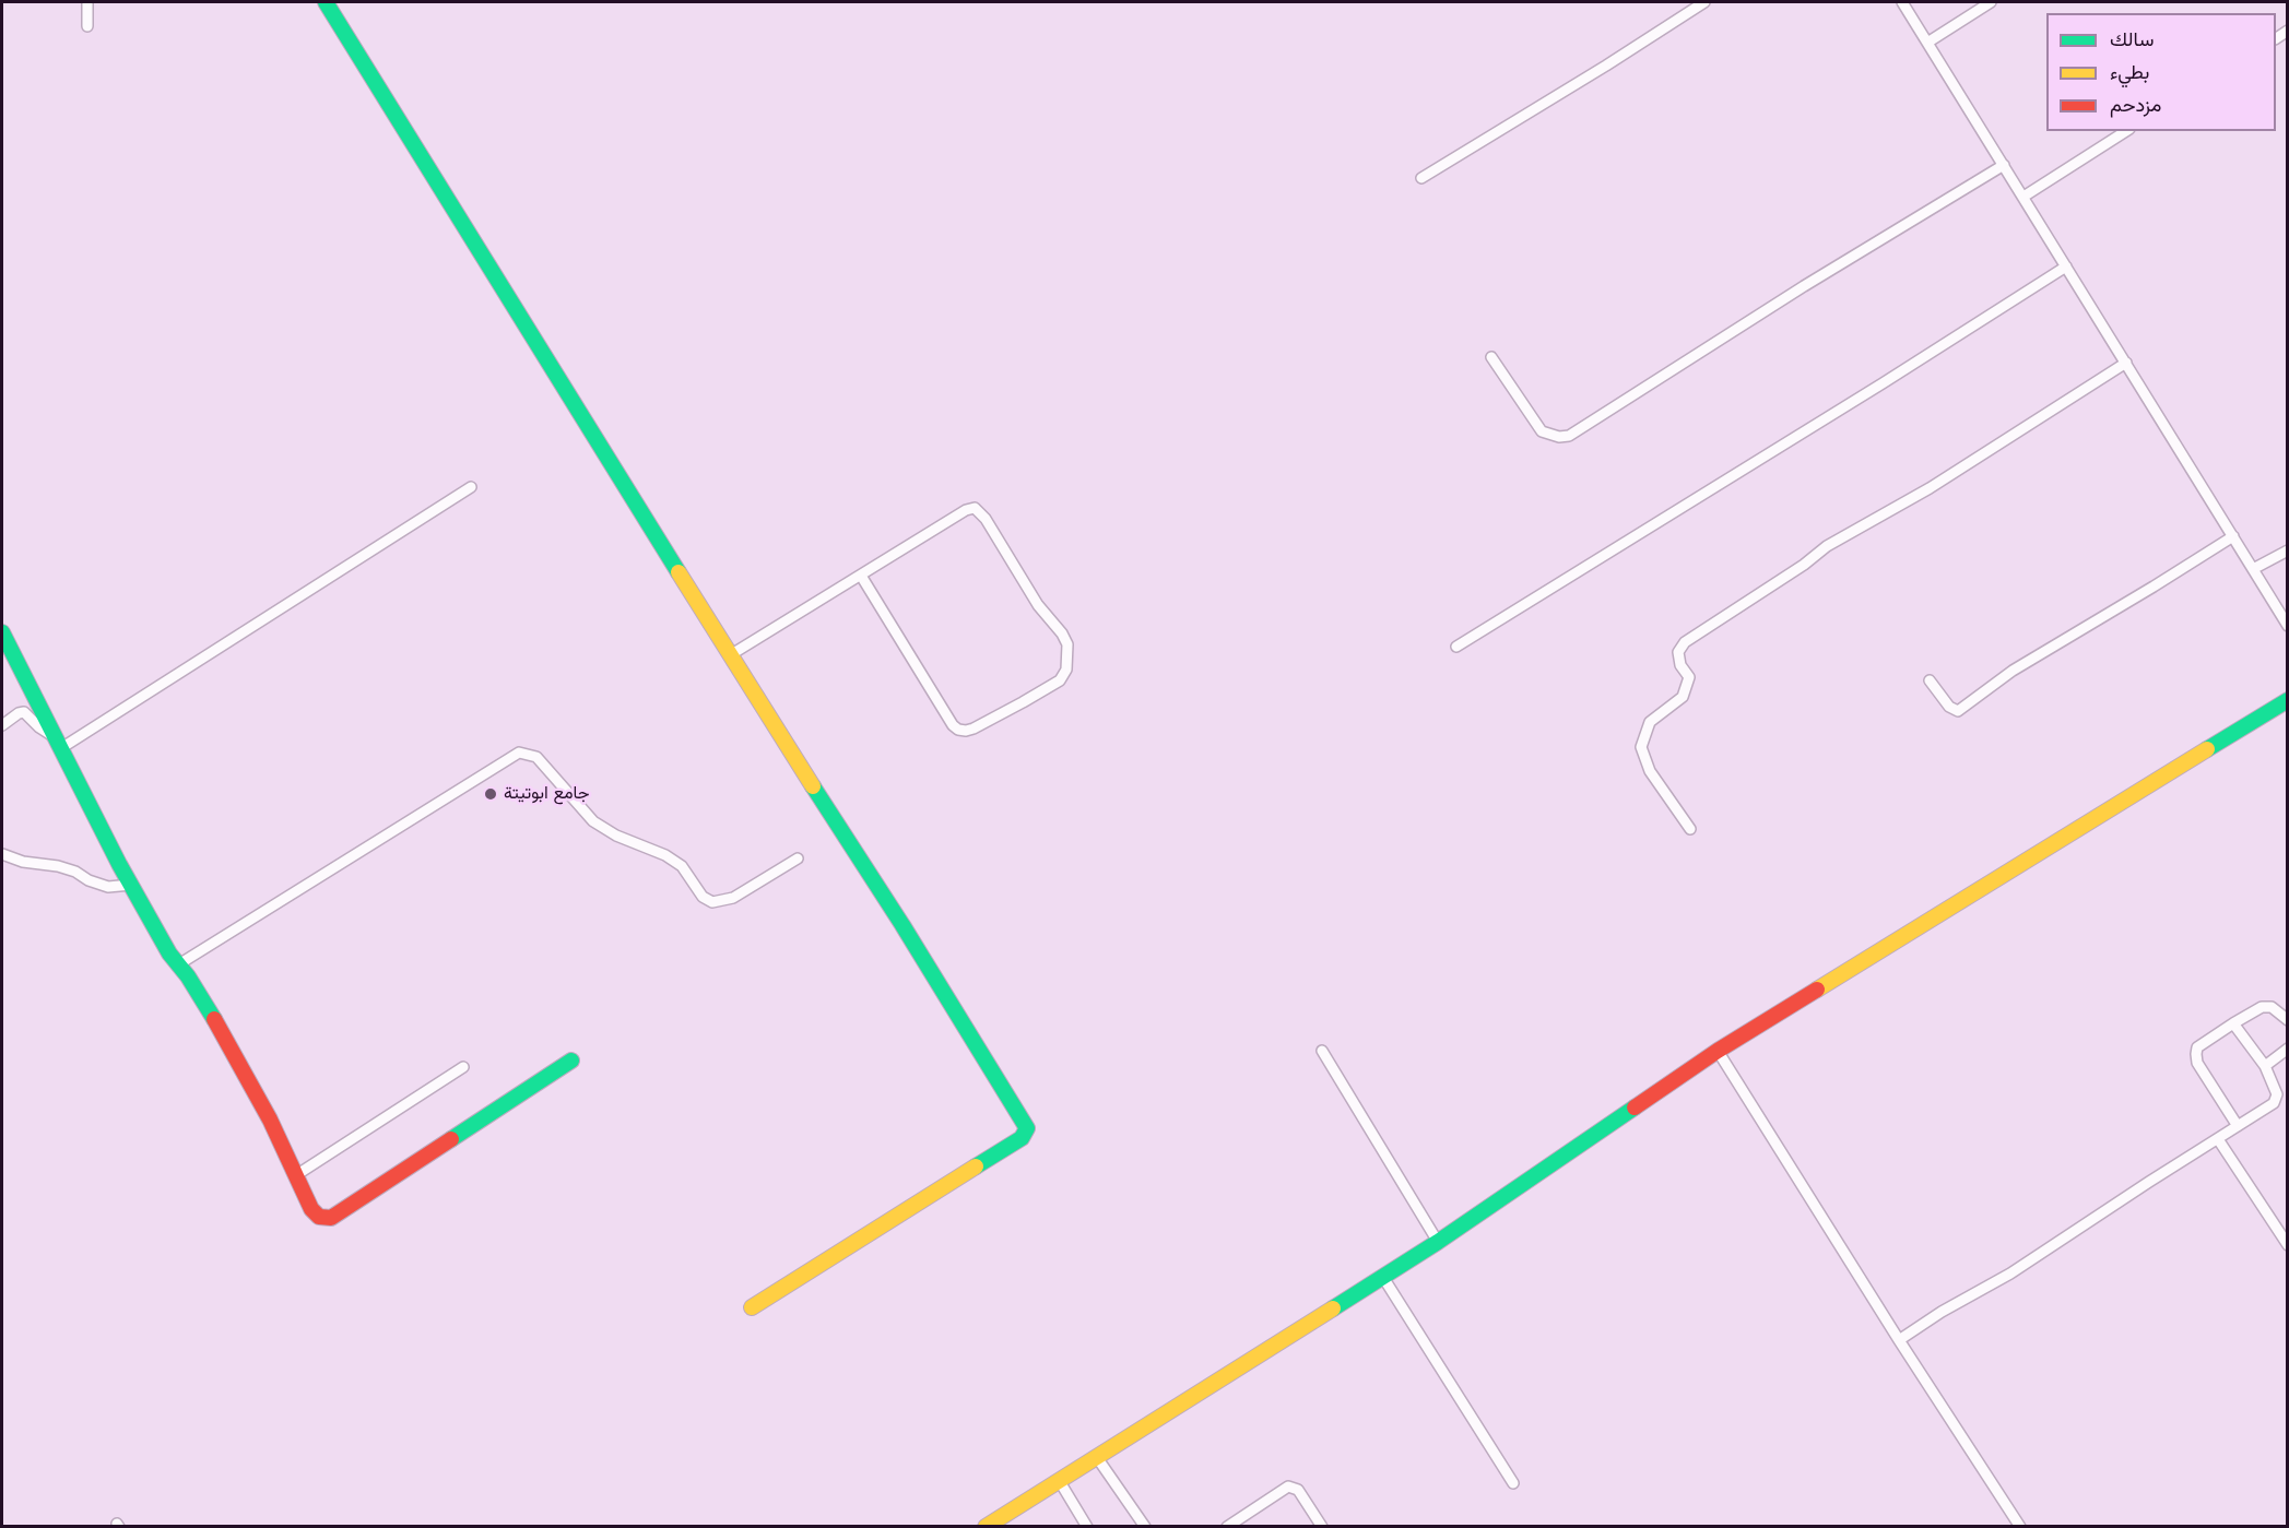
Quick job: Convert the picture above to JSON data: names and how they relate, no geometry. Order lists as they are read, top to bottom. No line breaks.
{"places":["جامع ابوتيتة"],"legend":["سالك","بطيء","مزدحم"]}
